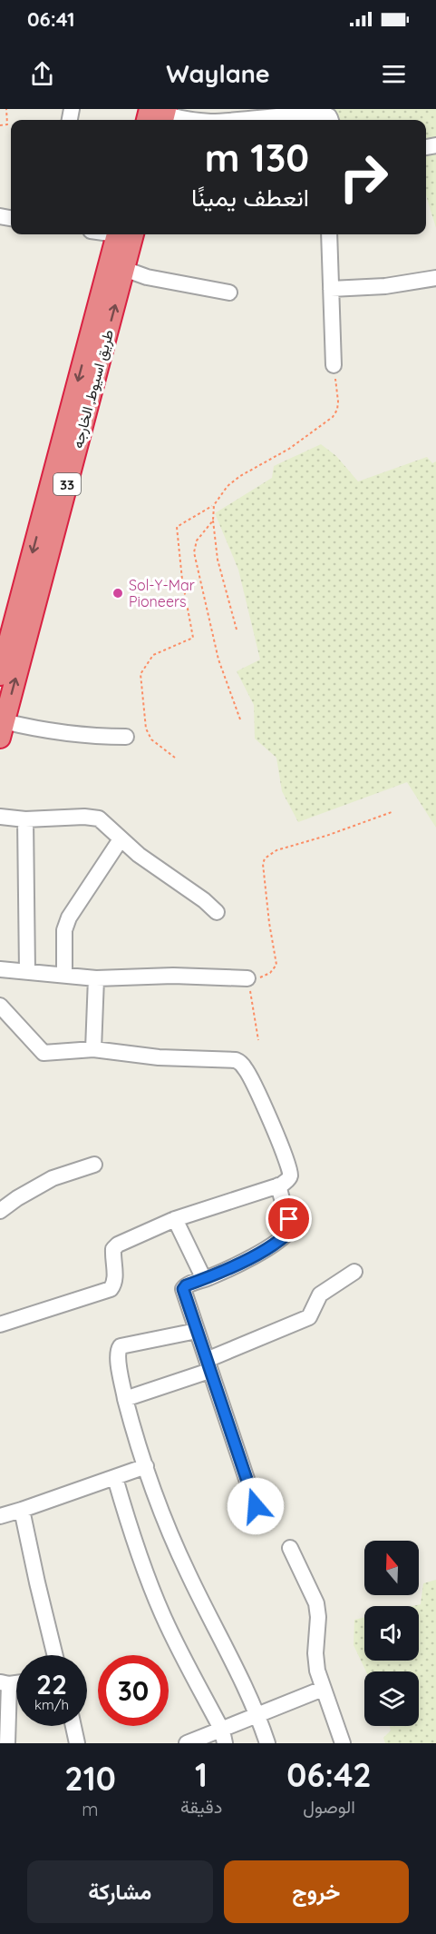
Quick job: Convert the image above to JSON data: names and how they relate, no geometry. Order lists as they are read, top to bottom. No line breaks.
{"streets":{"highway":["طريق اسيوط, الخارجه","33"]},"places":["Sol-Y-Mar Pioneers"],"north":"top","page":{"status":"06:41","header":"Waylane","turn":["130 m","انعطف يمينًا"],"speed":"22 km/h","limit":"30","eta":["06:42","الوصول","1","دقيقة","210","m"],"buttons":["خروج","مشاركة"]}}
